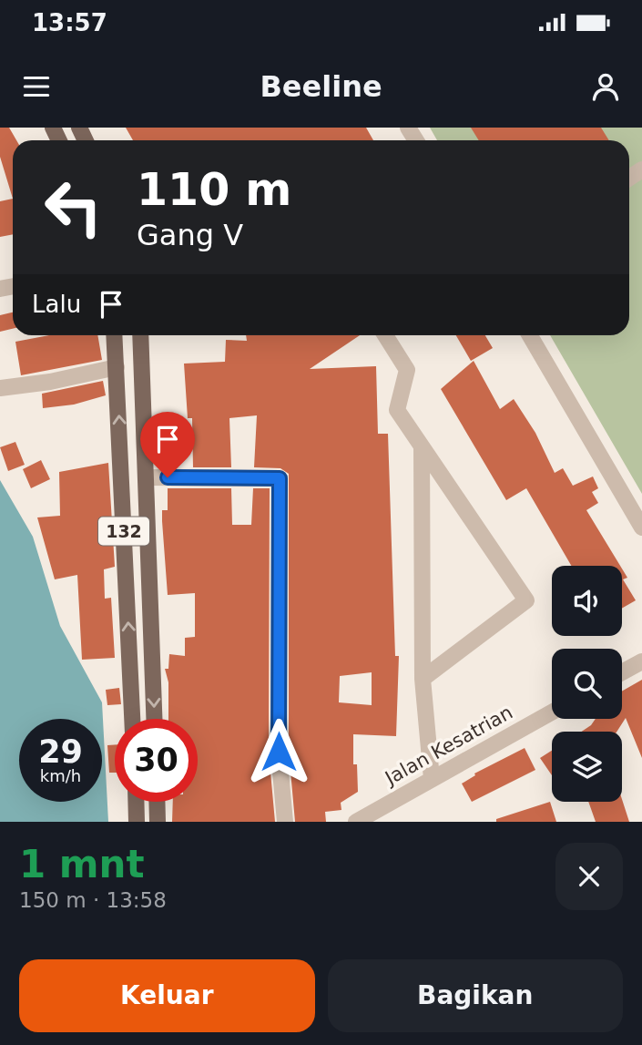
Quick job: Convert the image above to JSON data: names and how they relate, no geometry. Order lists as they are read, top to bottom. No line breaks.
{"streets":{"main road":["132"],"street":["Jalan Kesatrian"]},"page":{"status":"13:57","header":"Beeline","turn":["110 m","Gang V"],"then":"Lalu","speed":"29 km/h","limit":"30","heading":["1 mnt","150 m · 13:58"],"buttons":["Keluar","Bagikan"]}}
